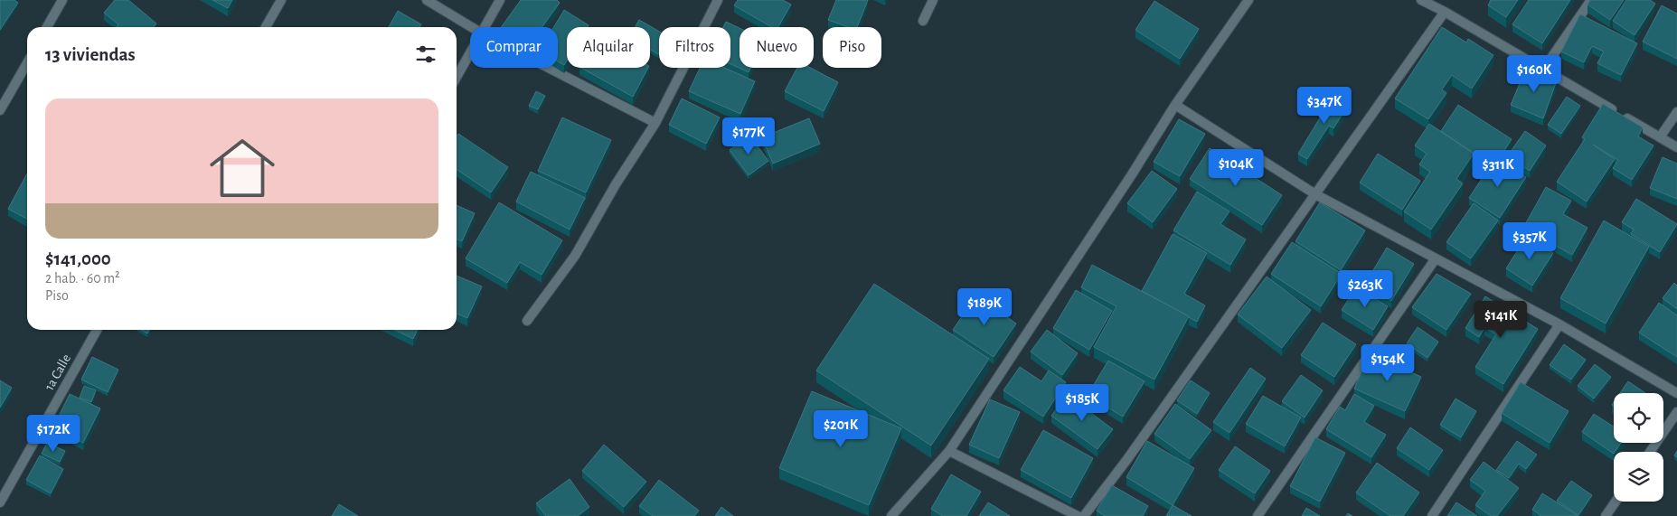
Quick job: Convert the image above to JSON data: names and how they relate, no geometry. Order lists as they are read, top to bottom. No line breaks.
{"streets":{"street":["1a Calle"]},"page":{"chip":["Comprar","Alquilar","Filtros","Nuevo","Piso"],"heading":"13 viviendas","price":["$160K","$347K","$177K","$104K","$311K","$357K","$263K","$189K","$141K","$154K","$185K","$201K","$172K"],"list":[{"name":"$141,000","note":"2 hab. · 60 m² · Piso"}]}}
